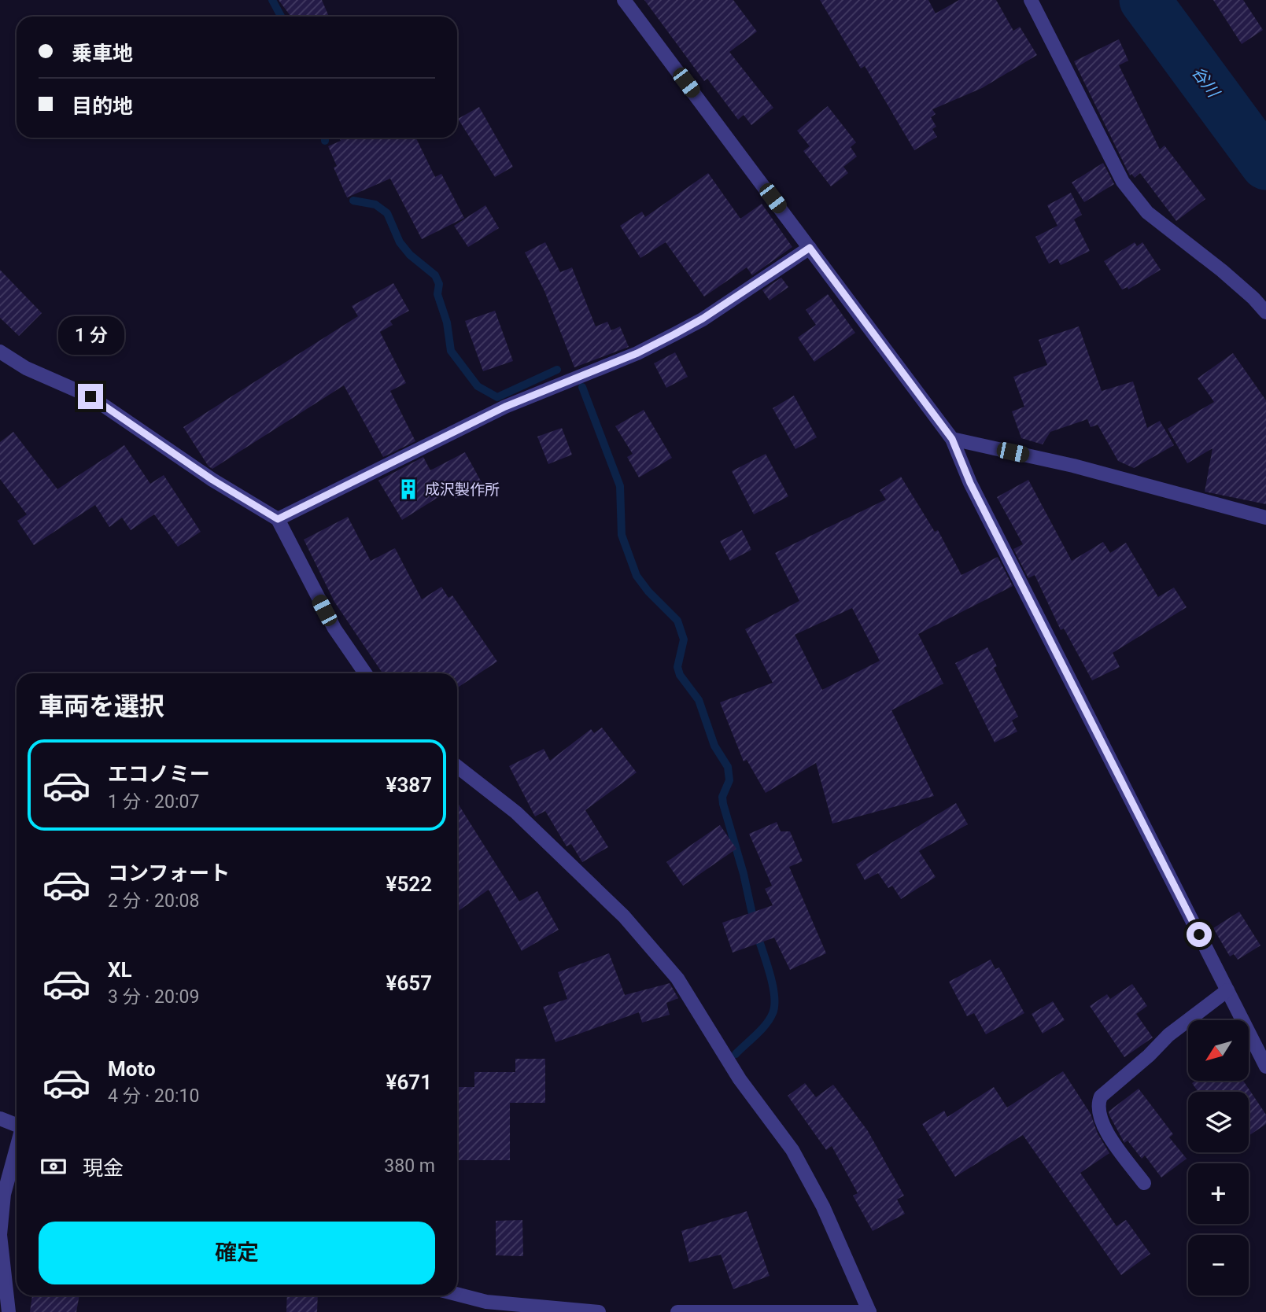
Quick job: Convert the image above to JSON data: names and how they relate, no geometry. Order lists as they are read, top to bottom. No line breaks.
{"water":["谷川"],"places":{"building":["成沢製作所"]},"north":"bottom left","page":{"banner":["乗車地","目的地"],"bubble":"1 分","heading":"車両を選択","list":[{"name":"エコノミー","note":"1 分 · 20:07","value":"¥387"},{"name":"コンフォート","note":"2 分 · 20:08","value":"¥522"},{"name":"XL","note":"3 分 · 20:09","value":"¥657"},{"name":"Moto","note":"4 分 · 20:10","value":"¥671"}],"map_buttons":["+","−"],"pay":["現金","380 m"],"buttons":"確定"}}
